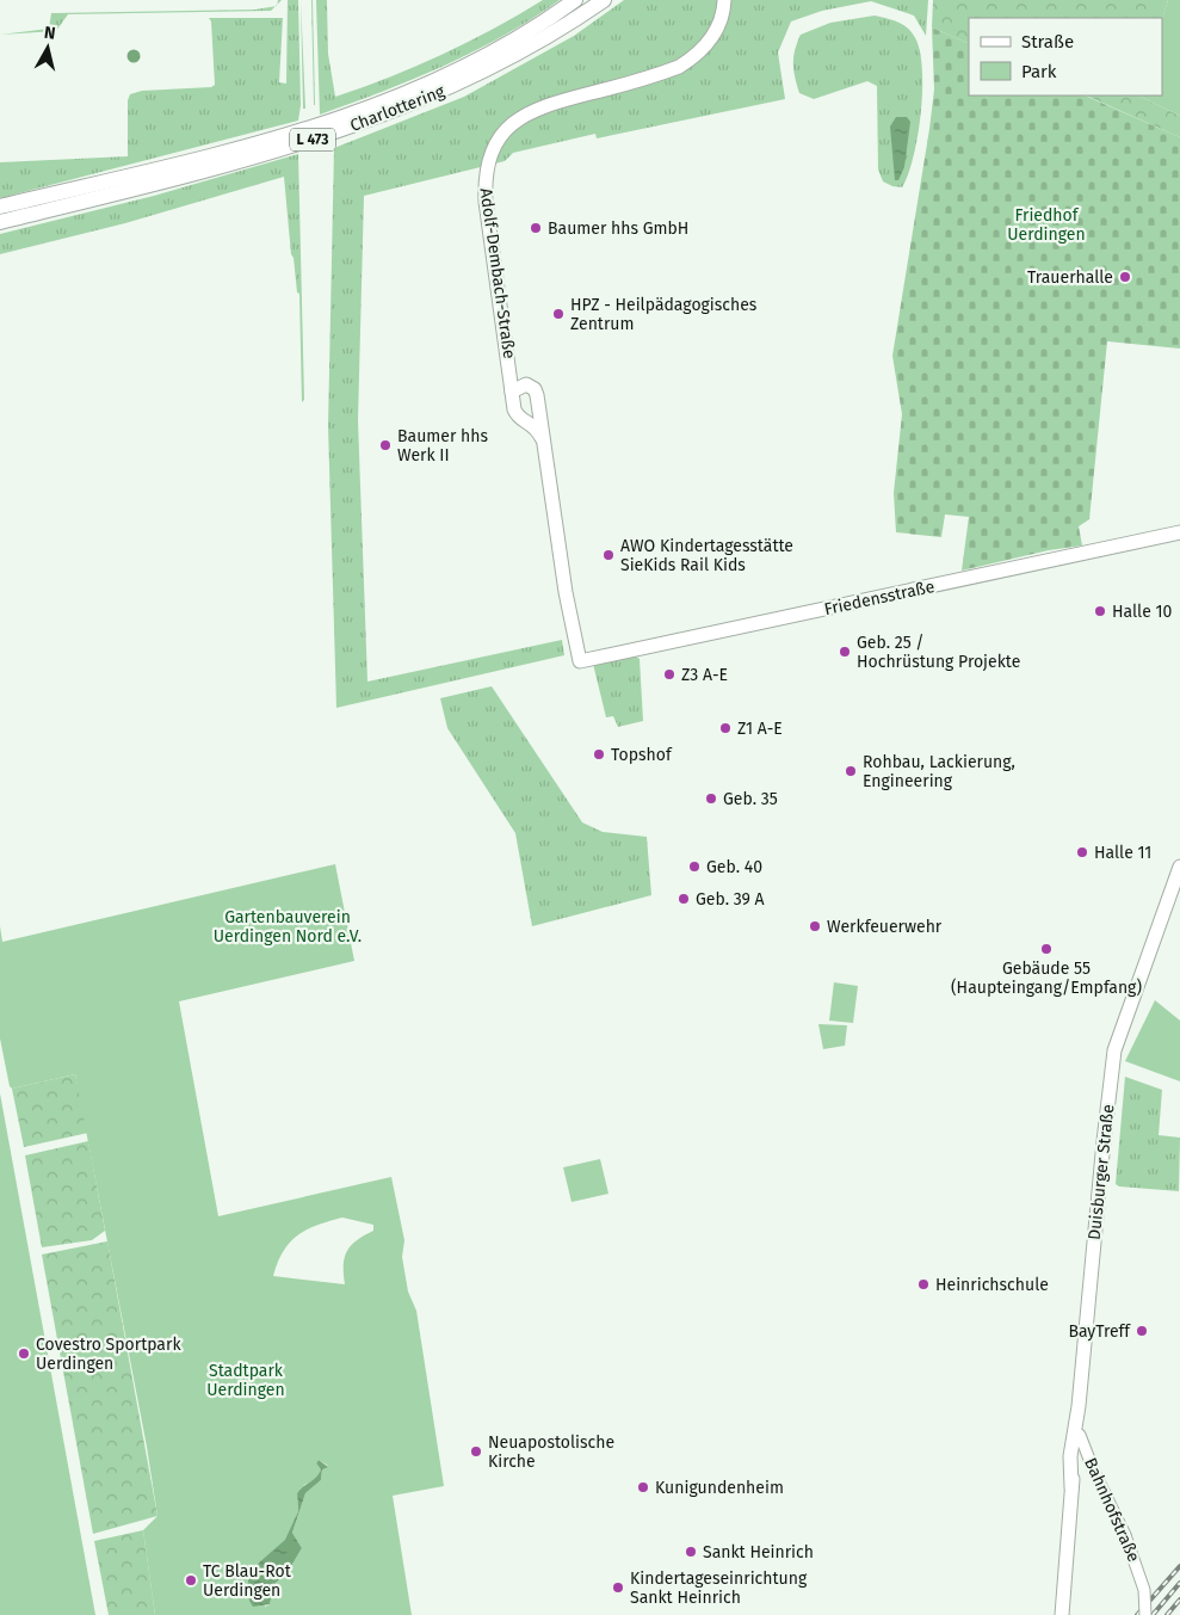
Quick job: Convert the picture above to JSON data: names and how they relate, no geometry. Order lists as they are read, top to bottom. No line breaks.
{"streets":{"highway":["Charlottering","L 473"],"main road":["Adolf-Dembach-Straße","Friedensstraße","Duisburger Straße","Bahnhofstraße"]},"crossings":[["Adolf-Dembach-Straße","Friedensstraße"],["Duisburger Straße","Bahnhofstraße"]],"parks":["Friedhof Uerdingen","Gartenbauverein Uerdingen Nord e.V.","Stadtpark Uerdingen"],"places":["Baumer hhs GmbH","Trauerhalle","HPZ - Heilpädagogisches Zentrum","Baumer hhs Werk II","AWO Kindertagesstätte SieKids Rail Kids","Halle 10","Geb. 25 / Hochrüstung Projekte","Z3 A-E","Z1 A-E","Topshof","Rohbau, Lackierung, Engineering","Geb. 35","Halle 11","Geb. 40","Geb. 39 A","Werkfeuerwehr","Gebäude 55 (Haupteingang/Empfang)","Heinrichschule","BayTreff","Covestro Sportpark Uerdingen","Neuapostolische Kirche","Kunigundenheim","Sankt Heinrich","TC Blau-Rot Uerdingen","Kindertageseinrichtung Sankt Heinrich"],"legend":["Straße","Park"],"north":"top"}
